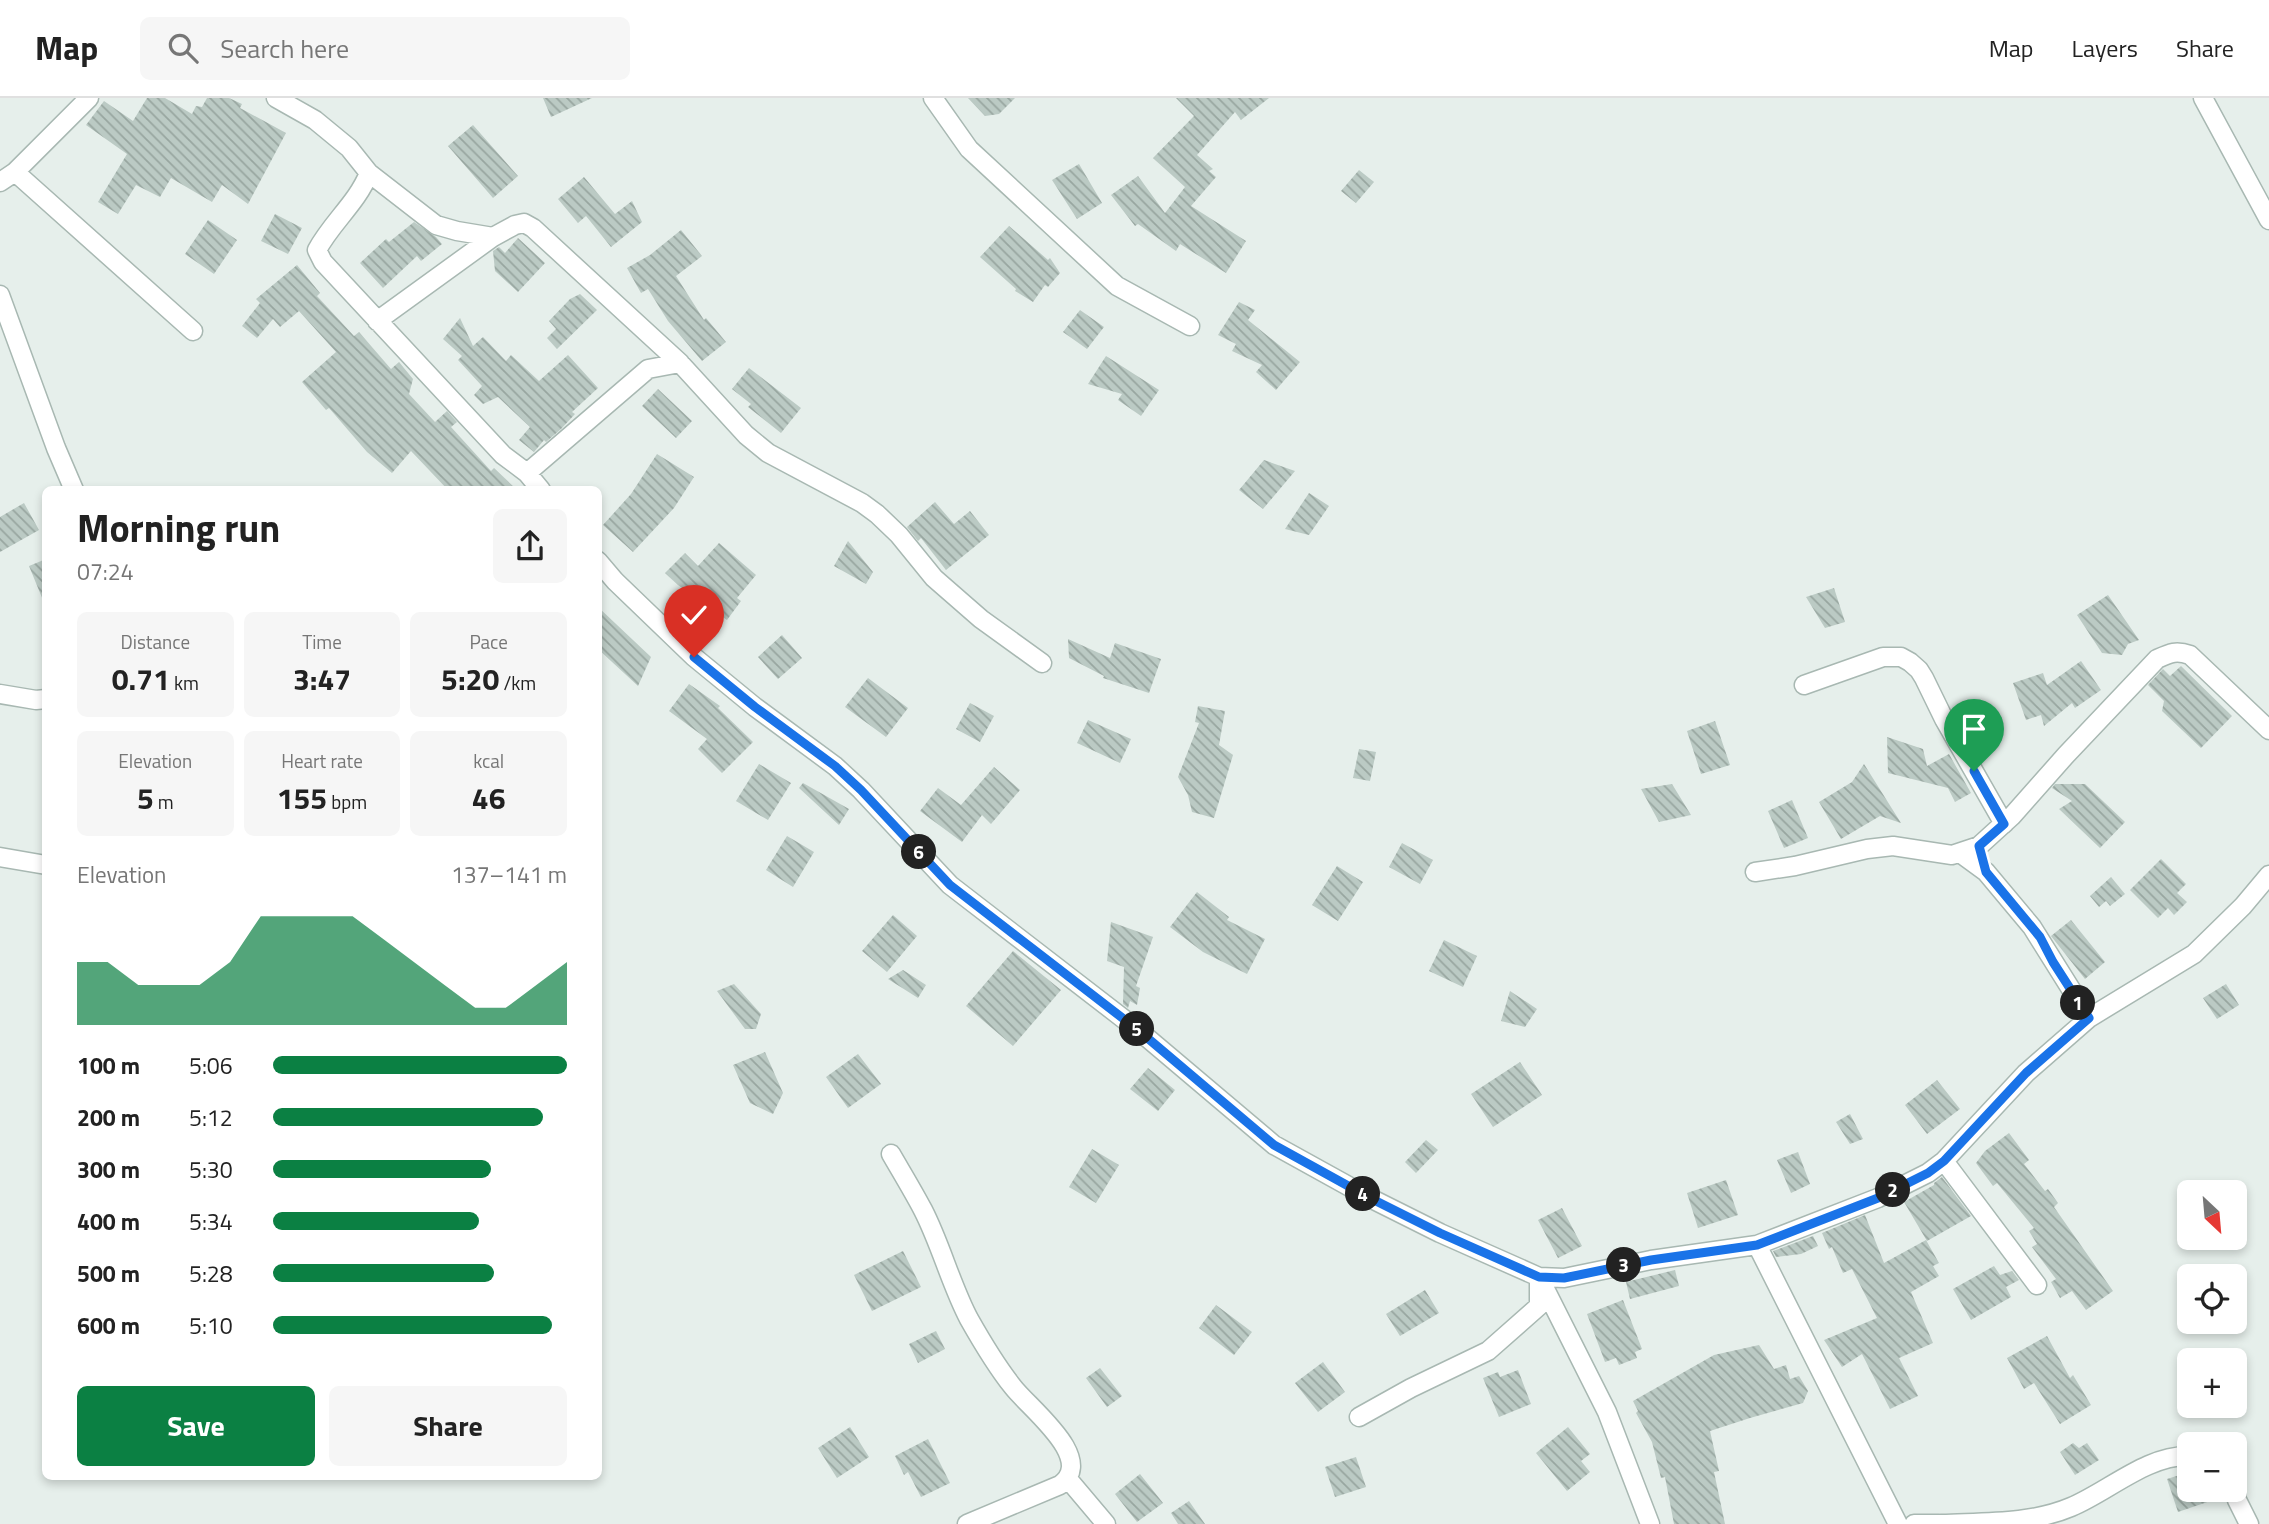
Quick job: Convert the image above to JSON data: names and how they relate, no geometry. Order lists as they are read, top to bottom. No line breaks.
{"north":"bottom right","page":{"header":"Map","search":"Search here","nav":["Map","Layers","Share"],"heading":["Morning run","07:24"],"stats":[["Distance","0.71 km"],["Time","3:47"],["Pace","5:20 /km"],["Elevation","5 m"],["Heart rate","155 bpm"],["kcal","46"]],"pins":["6","1","5","2","4","3"],"chart":["Elevation","137–141 m"],"list":[{"name":"100 m","note":"5:06"},{"name":"200 m","note":"5:12"},{"name":"300 m","note":"5:30"},{"name":"400 m","note":"5:34"},{"name":"500 m","note":"5:28"},{"name":"600 m","note":"5:10"}],"map_buttons":["+","−"],"buttons":["Save","Share"]}}
